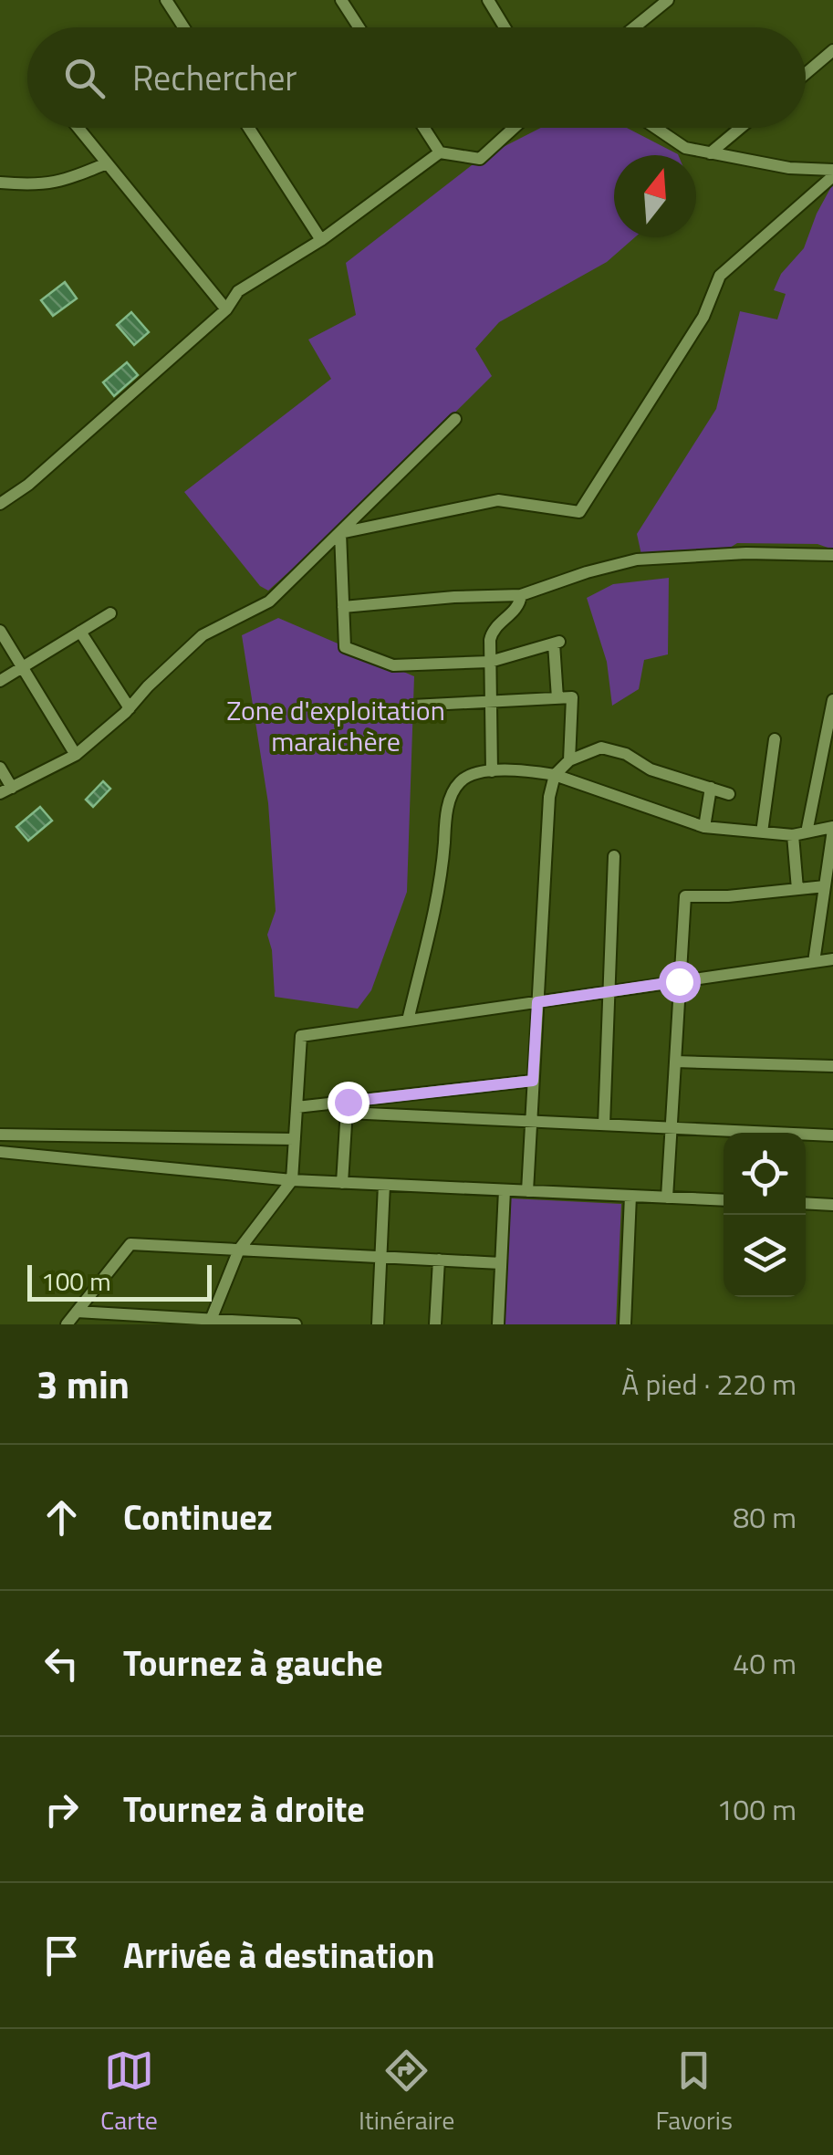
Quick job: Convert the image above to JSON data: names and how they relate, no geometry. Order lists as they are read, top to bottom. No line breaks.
{"parks":["Zone d'exploitation maraichère"],"scale_bar":"100 m","north":"top","page":{"search":"Rechercher","scale":"100 m","heading":["3 min","À pied · 220 m"],"list":[["Continuez","80 m"],["Tournez à gauche","40 m"],["Tournez à droite","100 m"],"Arrivée à destination"],"nav":["Carte","Itinéraire","Favoris"]}}
